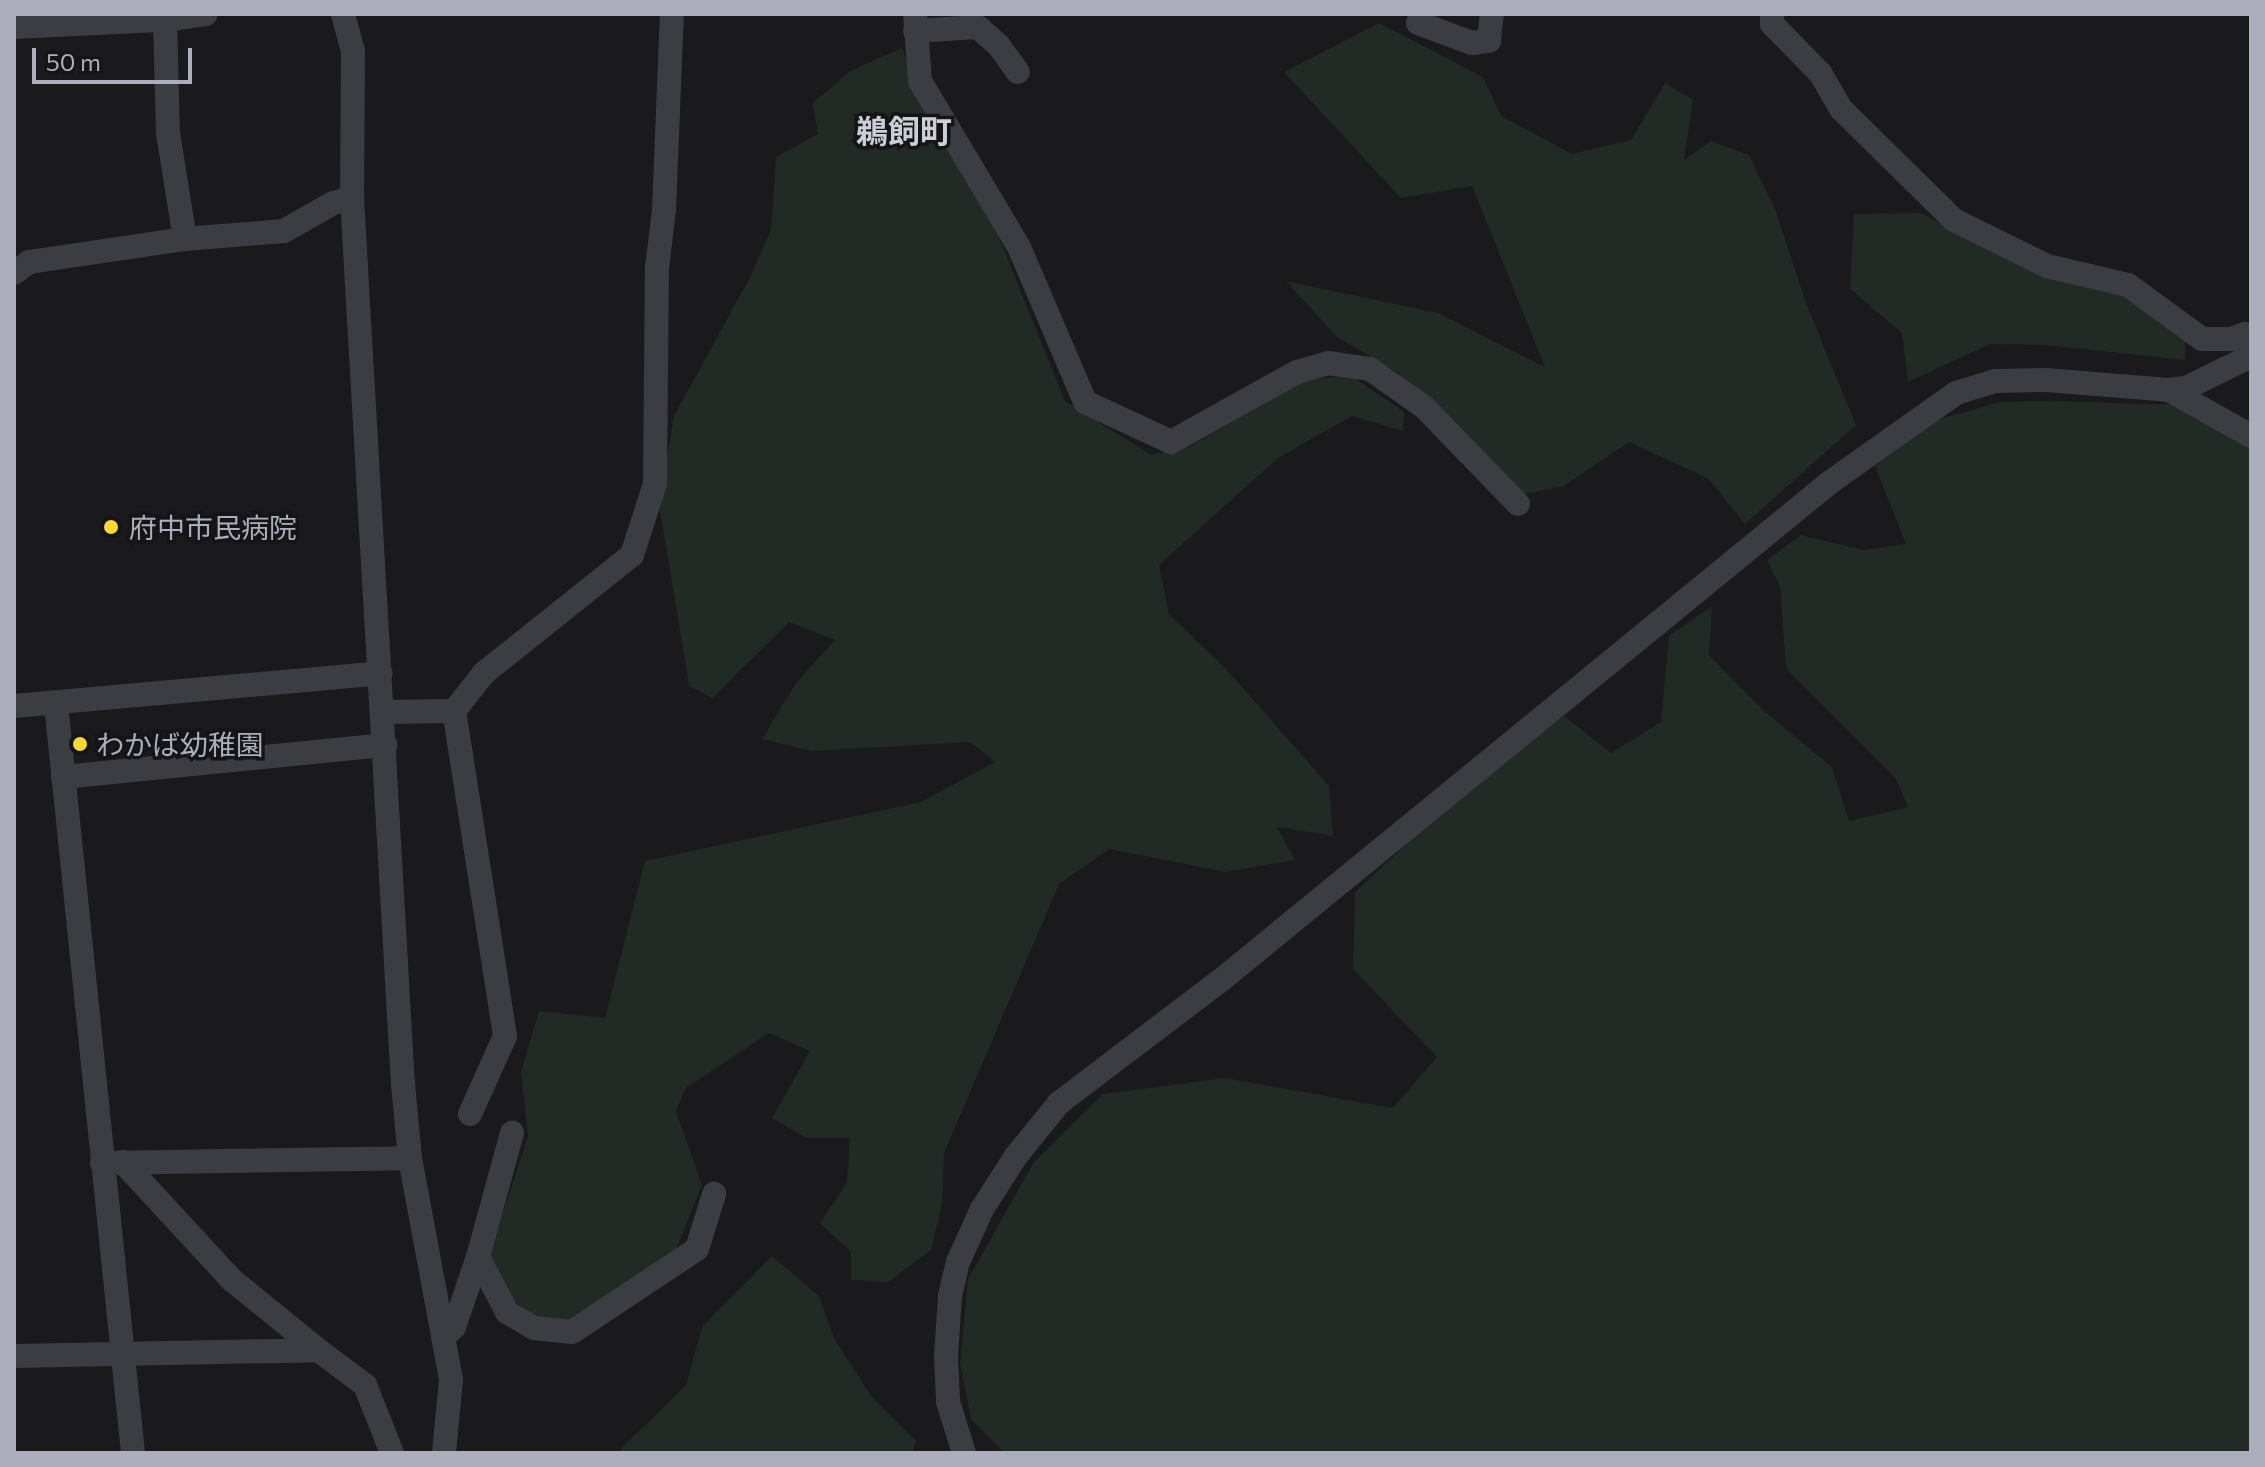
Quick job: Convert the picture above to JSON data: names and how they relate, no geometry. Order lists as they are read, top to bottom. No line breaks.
{"districts":["鵜飼町"],"places":["府中市民病院","わかば幼稚園"],"scale_bar":"50 m"}
